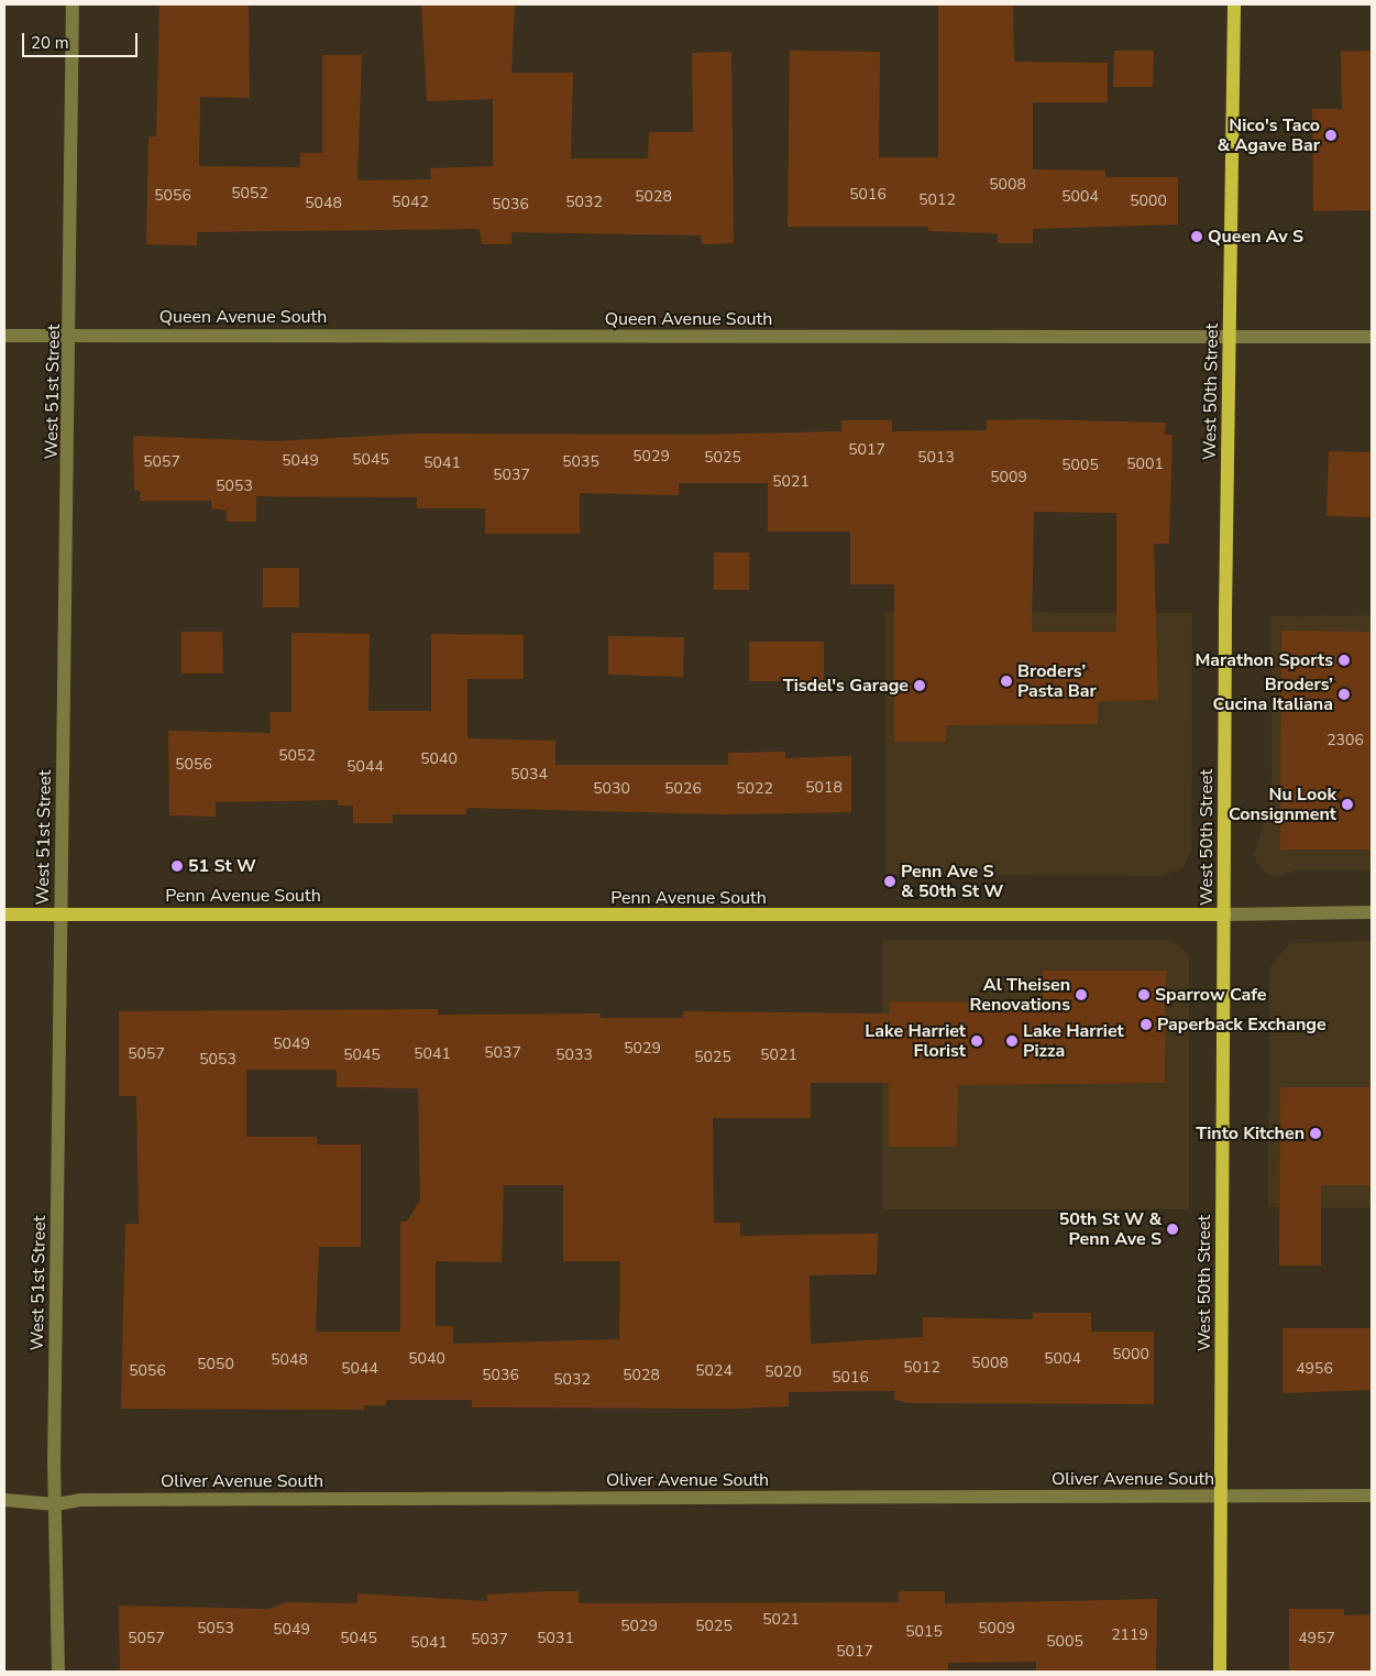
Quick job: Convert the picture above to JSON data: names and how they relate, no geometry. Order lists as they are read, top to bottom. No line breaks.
{"streets":{"main road":["West 50th Street","Penn Avenue South"],"street":["Queen Avenue South","West 51st Street","Oliver Avenue South"]},"crossings":[["Queen Avenue South","West 51st Street"],["Queen Avenue South","West 50th Street"],["West 51st Street","Penn Avenue South"],["West 51st Street","Oliver Avenue South"],["West 50th Street","Penn Avenue South"],["West 50th Street","Oliver Avenue South"]],"places":["Nico's Taco & Agave Bar","Queen Av S","Marathon Sports","Broders’ Pasta Bar","Tisdel's Garage","Broders’ Cucina Italiana","Nu Look Consignment","51 St W","Penn Ave S & 50th St W","Al Theisen Renovations","Sparrow Cafe","Paperback Exchange","Lake Harriet Florist","Lake Harriet Pizza","Tinto Kitchen","50th St W & Penn Ave S"],"house_numbers":["5008","5052","5016","5056","5028","5004","5012","5000","5042","5032","5048","5036","5017","5029","5025","5013","5045","5049","5057","5035","5041","5001","5005","5037","5009","5021","5053","2306","5052","5040","5056","5044","5034","5018","5030","5026","5022","5049","5029","5037","5057","5041","5045","5033","5021","5025","5053","5000","5040","5004","5048","5008","5050","5012","5044","4956","5056","5024","5020","5036","5028","5016","5032","5021","5029","5025","5053","5009","5049","5015","2119","5057","5045","5031","4957","5037","5005","5041","5017"],"scale_bar":"20 m"}
